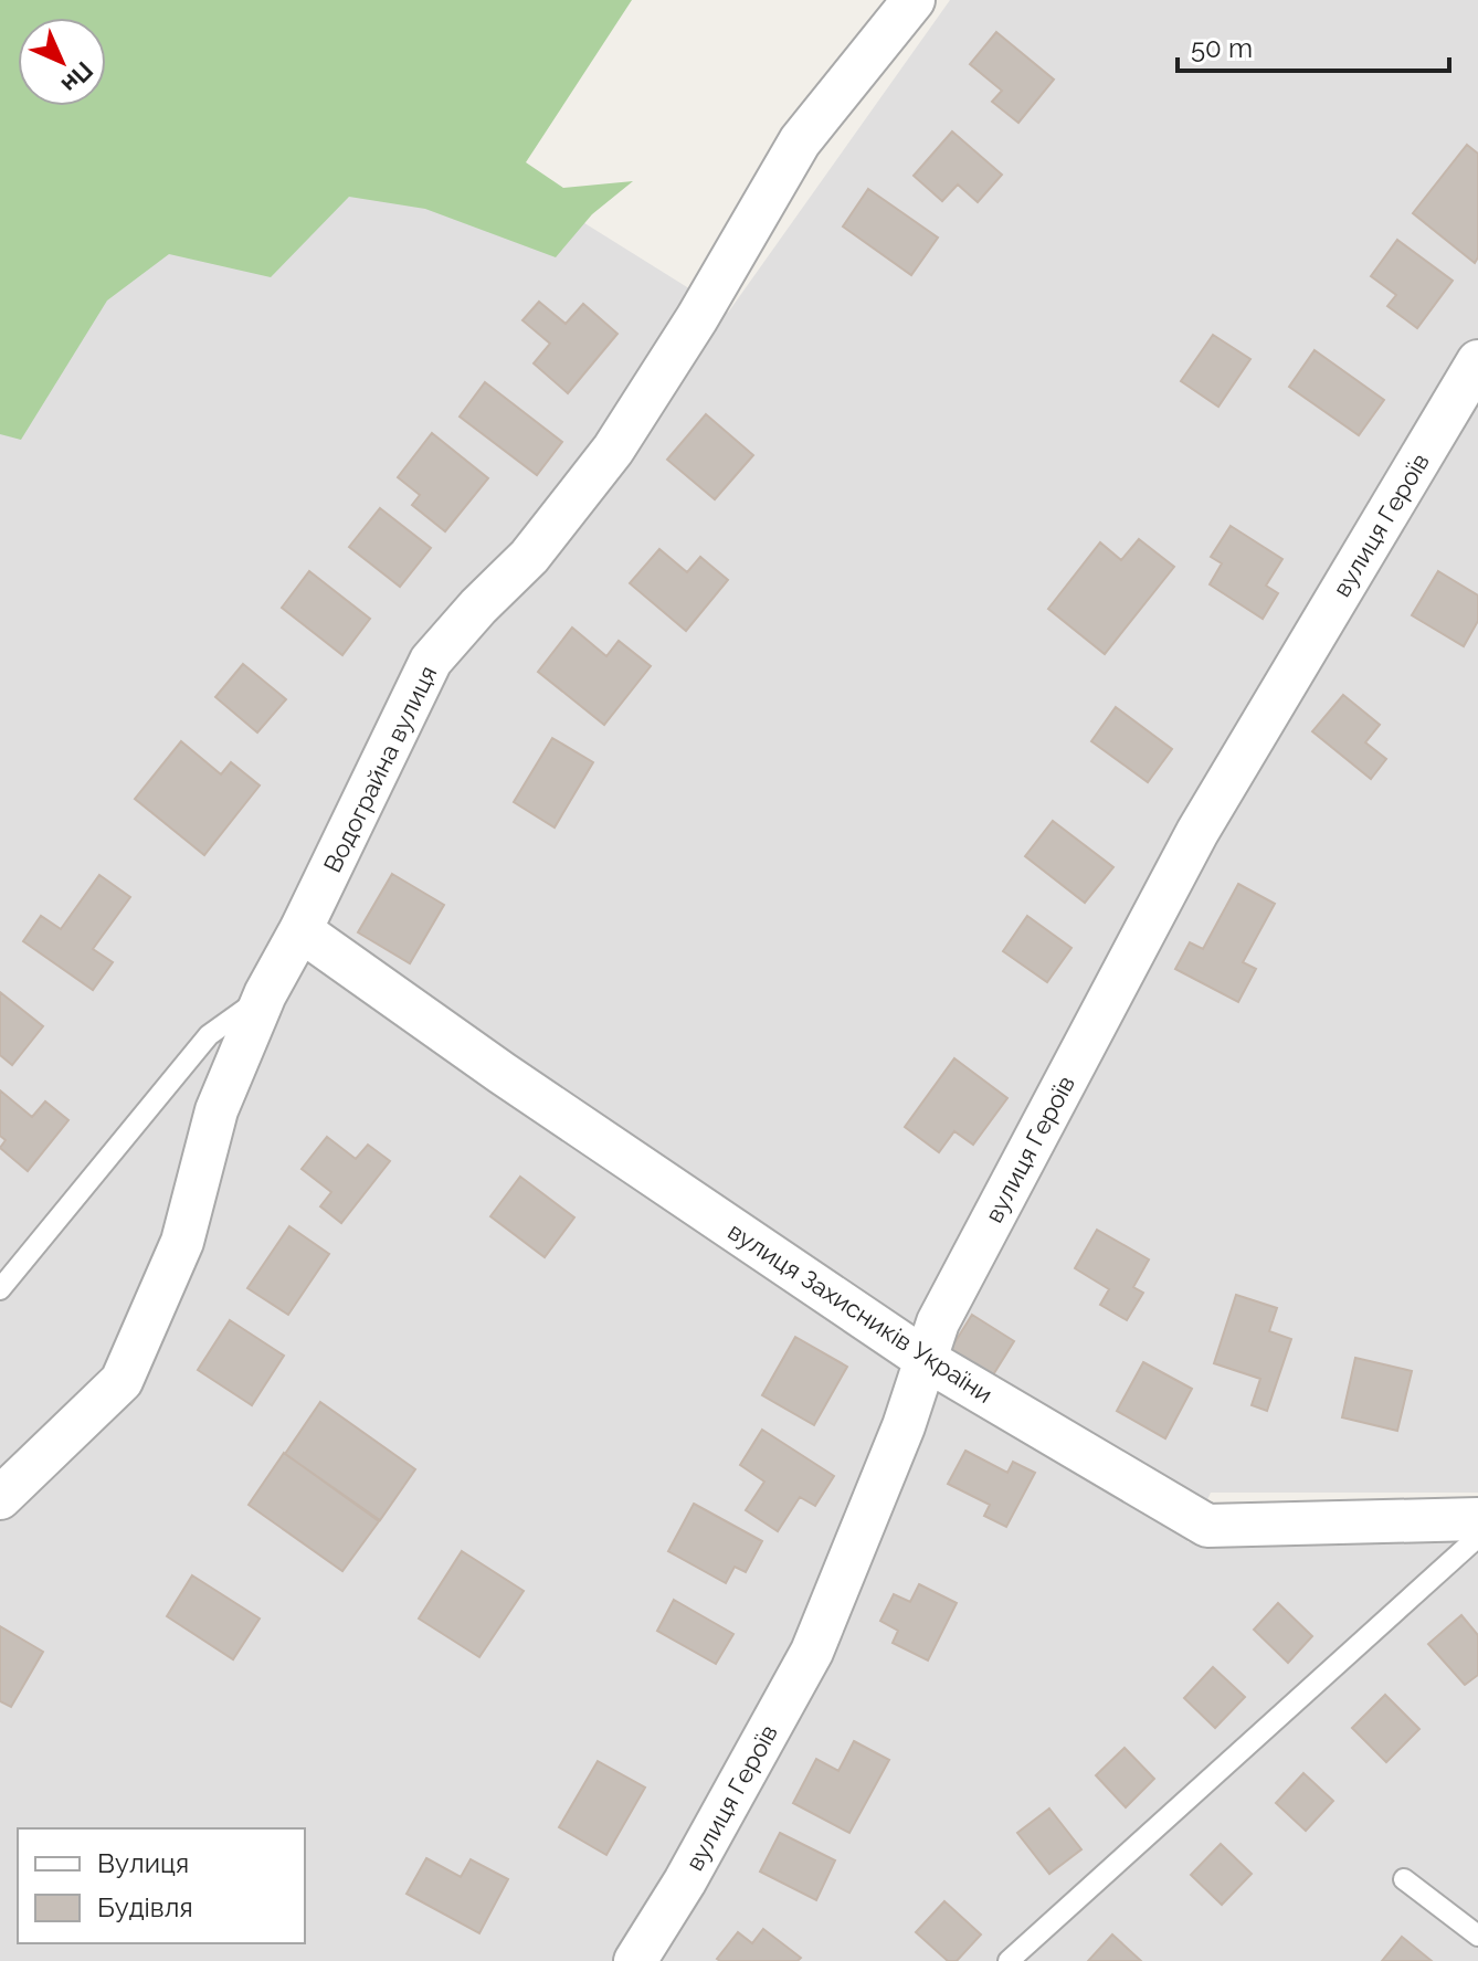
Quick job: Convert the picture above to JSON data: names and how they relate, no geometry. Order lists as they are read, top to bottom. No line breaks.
{"streets":{"street":["вулиця Героїв","Водограйна вулиця","вулиця Захисників України"]},"crossings":[["вулиця Героїв","вулиця Захисників України"],["Водограйна вулиця","вулиця Захисників України"]],"legend":["Вулиця","Будівля"],"scale_bar":"50 m","north":"bottom right"}
